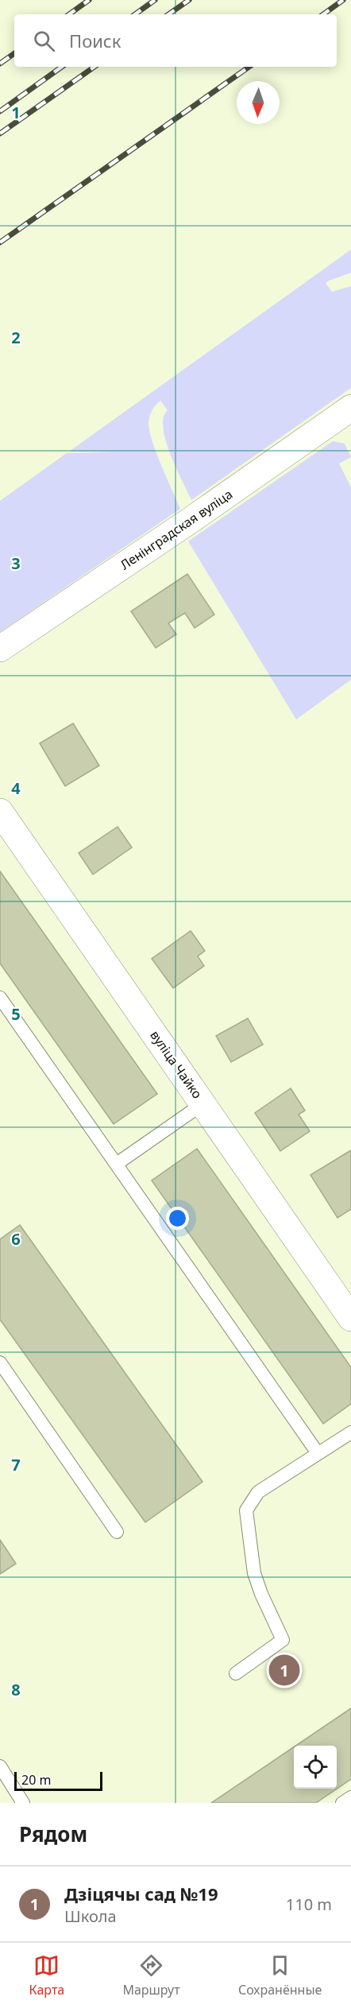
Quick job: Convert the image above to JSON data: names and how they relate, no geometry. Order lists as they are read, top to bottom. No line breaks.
{"streets":{"street":["Ленінградская вуліца","вуліца Чайко"]},"scale_bar":"20 m","north":"bottom","page":{"search":"Поиск","pins":"1","scale":"20 m","heading":"Рядом","list":[{"mark":"1","name":"Дзіцячы сад №19","note":"Школа","value":"110 m"}],"nav":["Карта","Маршрут","Сохранённые"]},"grid":{"rows":["1","2","3","4","5","6","7","8"]}}
